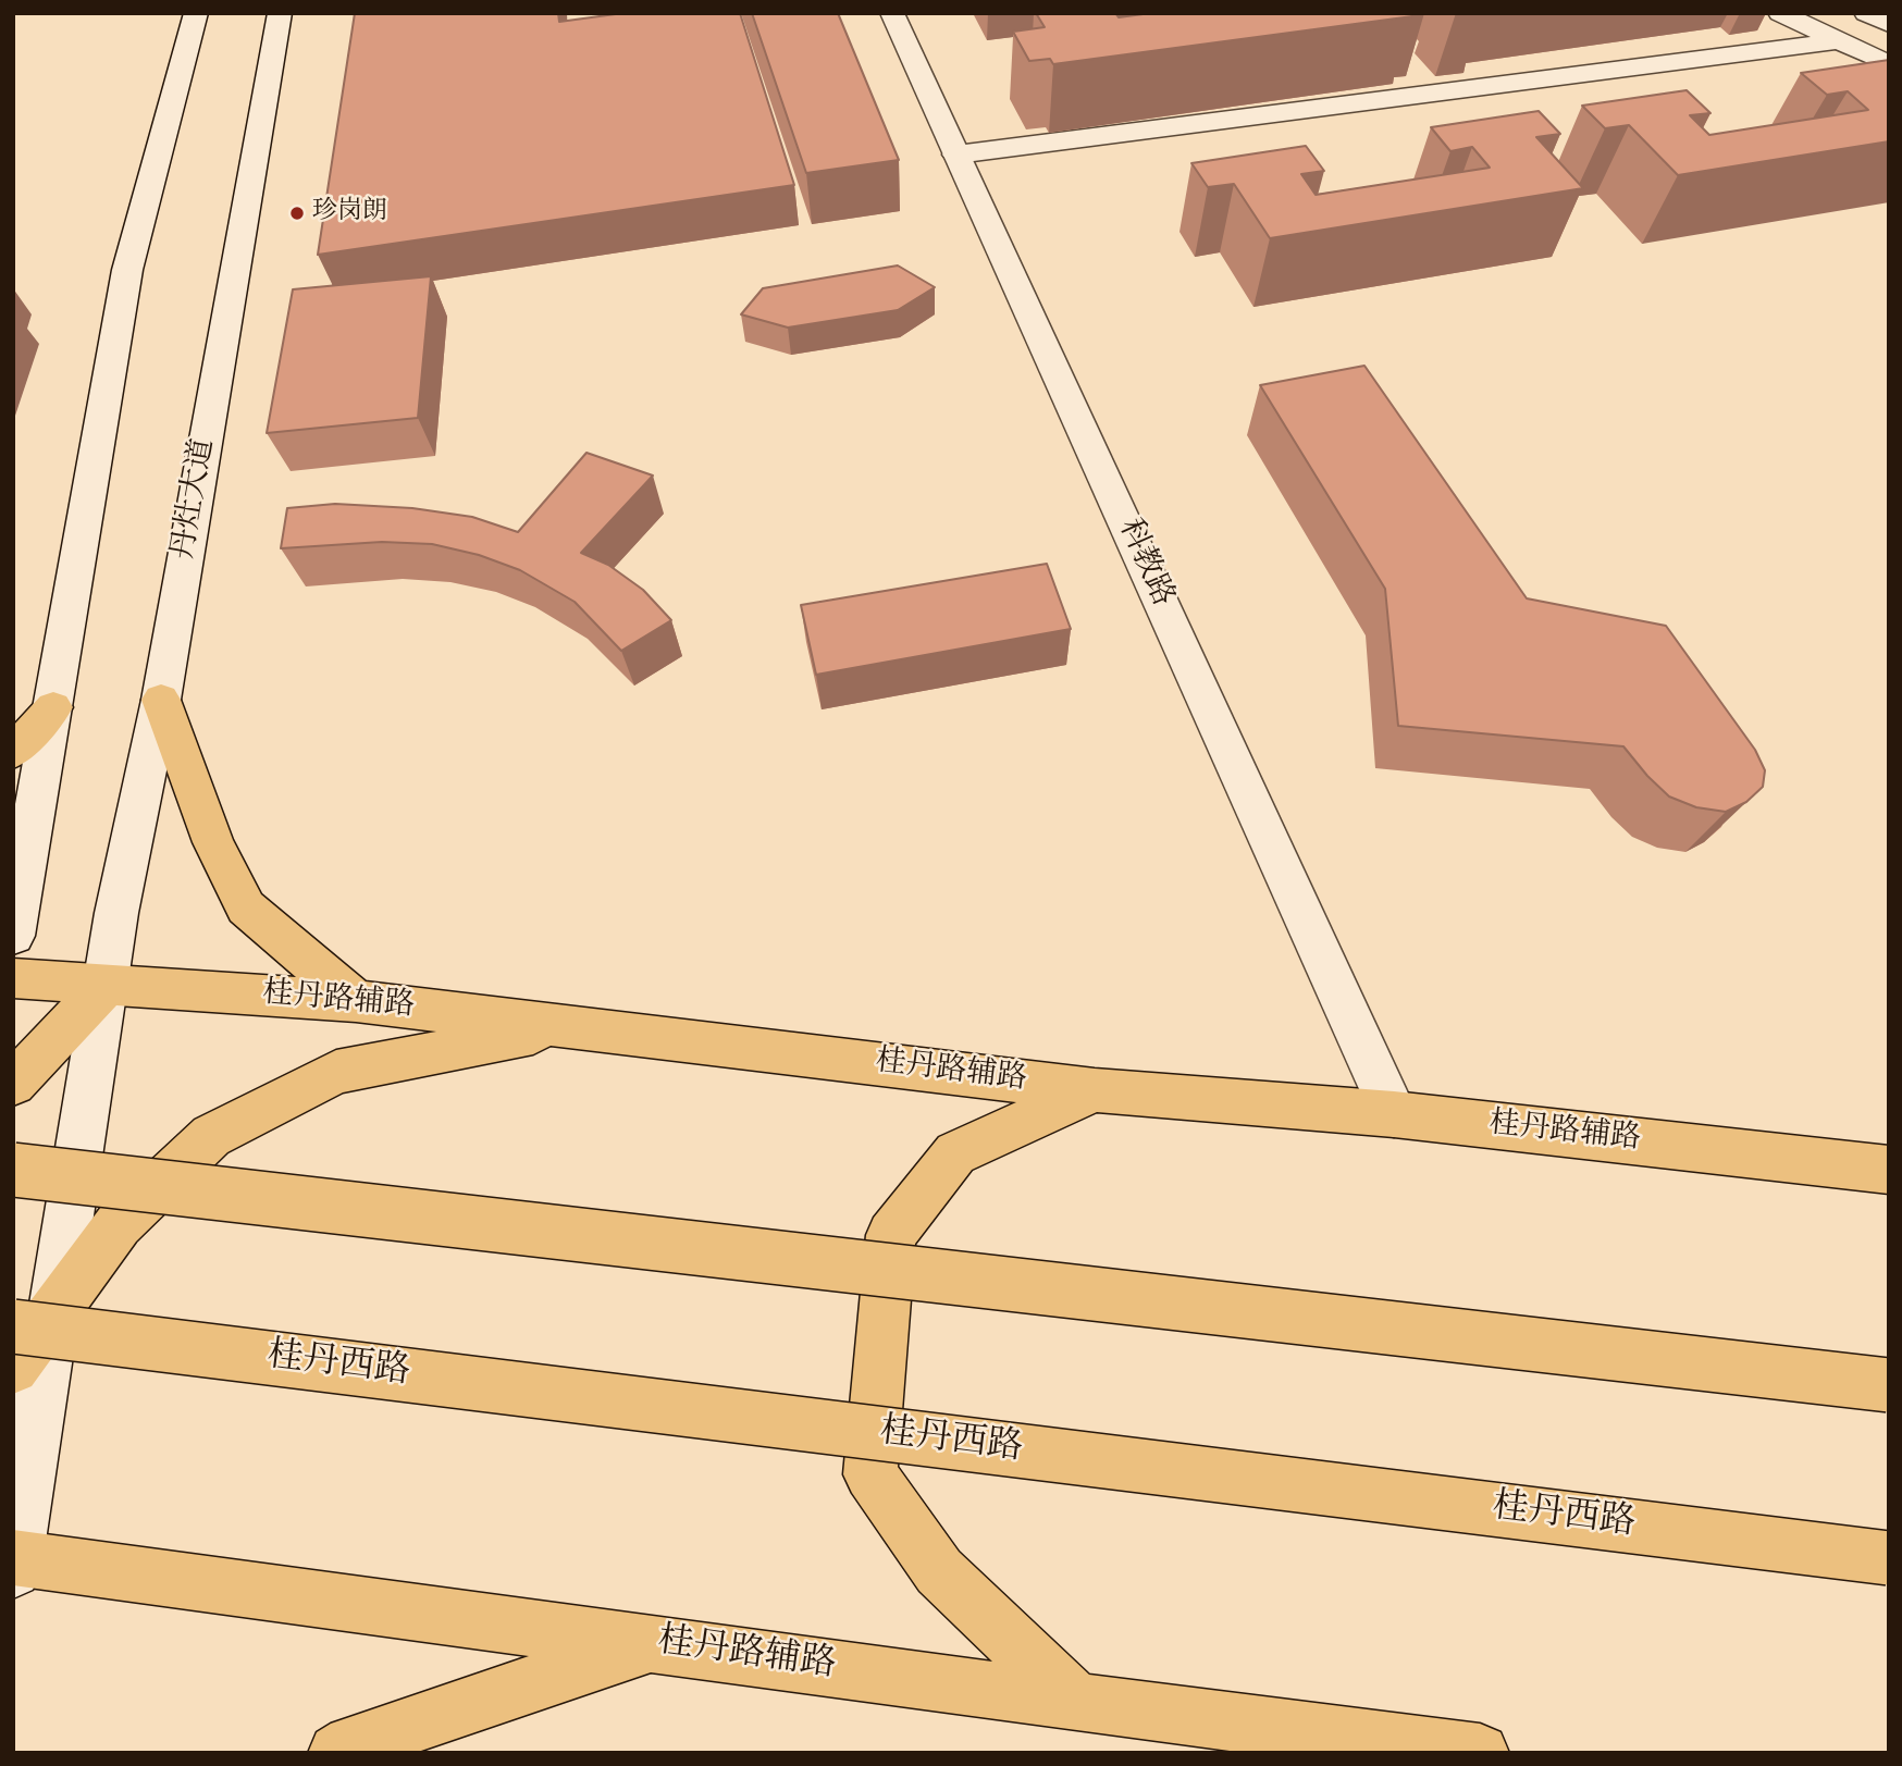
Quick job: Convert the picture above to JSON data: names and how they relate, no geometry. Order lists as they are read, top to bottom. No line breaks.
{"streets":{"main road":["丹灶大道","科教路","桂丹路辅路","桂丹西路"]},"crossings":[["丹灶大道","桂丹路辅路"],["丹灶大道","桂丹西路"],["科教路","桂丹路辅路"]],"places":["珍岗朗"]}
